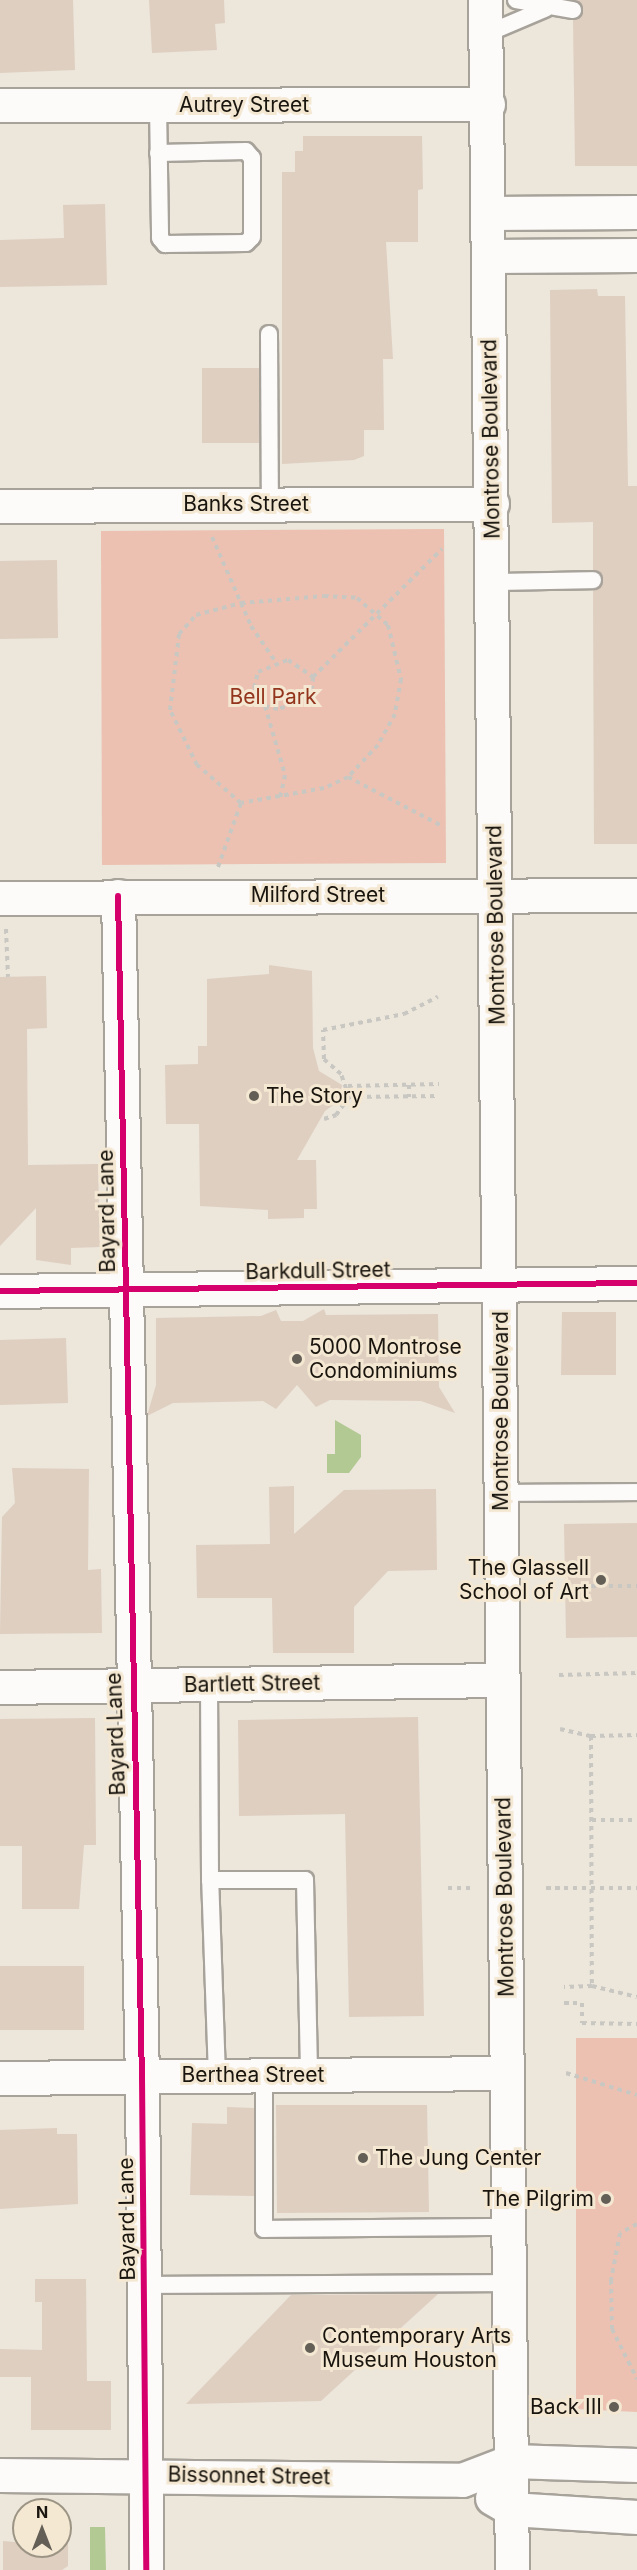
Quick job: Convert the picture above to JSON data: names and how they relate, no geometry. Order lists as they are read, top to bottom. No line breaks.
{"streets":{"street":["Autrey Street","Montrose Boulevard","Banks Street","Milford Street","Bayard Lane","Barkdull Street","Bartlett Street","Berthea Street","Bissonnet Street"]},"crossings":[["Autrey Street","Montrose Boulevard"],["Montrose Boulevard","Banks Street"],["Montrose Boulevard","Milford Street"],["Montrose Boulevard","Barkdull Street"],["Montrose Boulevard","Bartlett Street"],["Montrose Boulevard","Berthea Street"],["Montrose Boulevard","Bissonnet Street"],["Milford Street","Bayard Lane"],["Bayard Lane","Barkdull Street"],["Bayard Lane","Bartlett Street"],["Bayard Lane","Berthea Street"],["Bayard Lane","Bissonnet Street"]],"parks":["Bell Park"],"places":["The Story","5000 Montrose Condominiums","The Glassell School of Art","The Jung Center","The Pilgrim","Contemporary Arts Museum Houston","Back III"],"north":"top"}
